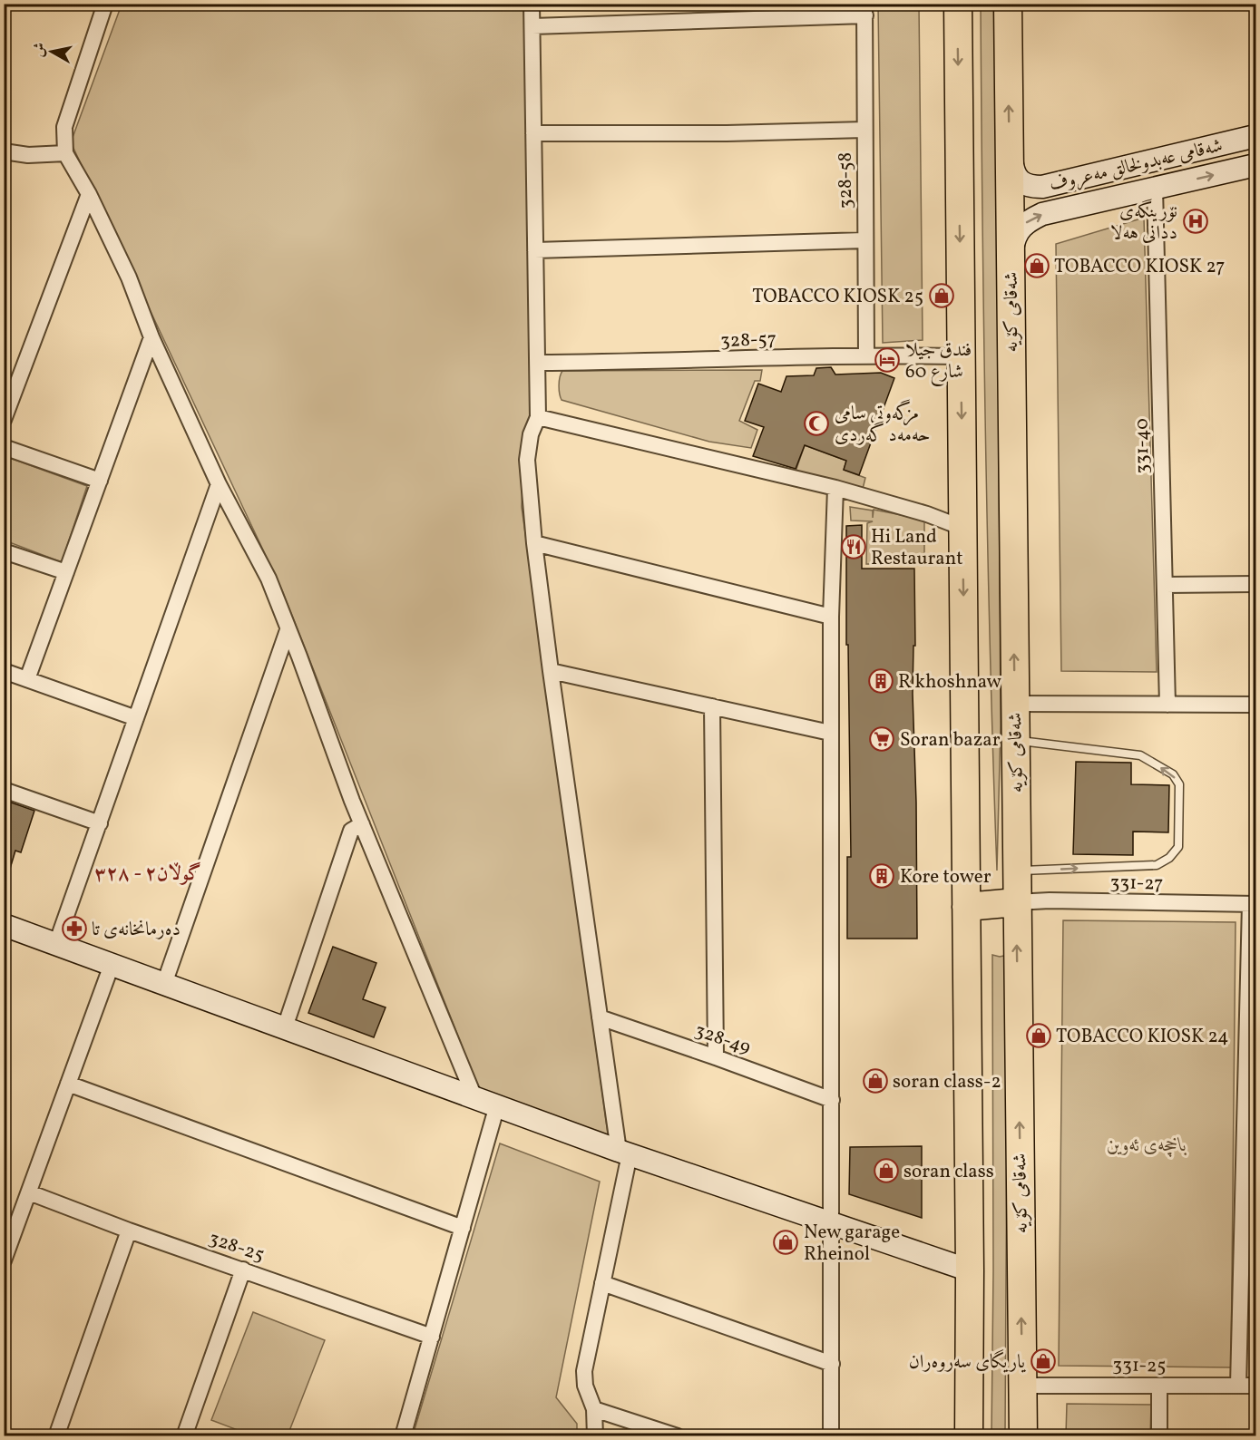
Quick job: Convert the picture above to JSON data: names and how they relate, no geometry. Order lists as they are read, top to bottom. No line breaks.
{"streets":{"highway":["شەقامی کۆیە"],"street":["شەقامی عەبدولخالق مەعروف","328-58","328-57","331-40","331-27","328-49","328-25","331-25"]},"crossings":[["شەقامی عەبدولخالق مەعروف","شەقامی کۆیە"],["شەقامی عەبدولخالق مەعروف","331-40"],["328-58","328-57"],["شەقامی کۆیە","331-27"],["شەقامی کۆیە","331-25"]],"districts":["گوڵان٢ - ٣٢٨"],"parks":["باخچەی ئەوین"],"places":{"hospital":["نۆرینگەی ددانی هەلا"],"shop":["TOBACCO KIOSK 27","TOBACCO KIOSK 25","TOBACCO KIOSK 24","soran class-2","soran class","New garage Rheinol","یاریگای سەروەران"],"hotel":["فندق جيلا شارع 60"],"mosque":["مزگەوتی سامی حەمەد گەردی"],"restaurant":["Hi Land Restaurant"],"building":["R khoshnaw","Kore tower"],"supermarket":["Soran bazar"],"pharmacy":["دەرمانخانەی تا"]},"north":"left"}
